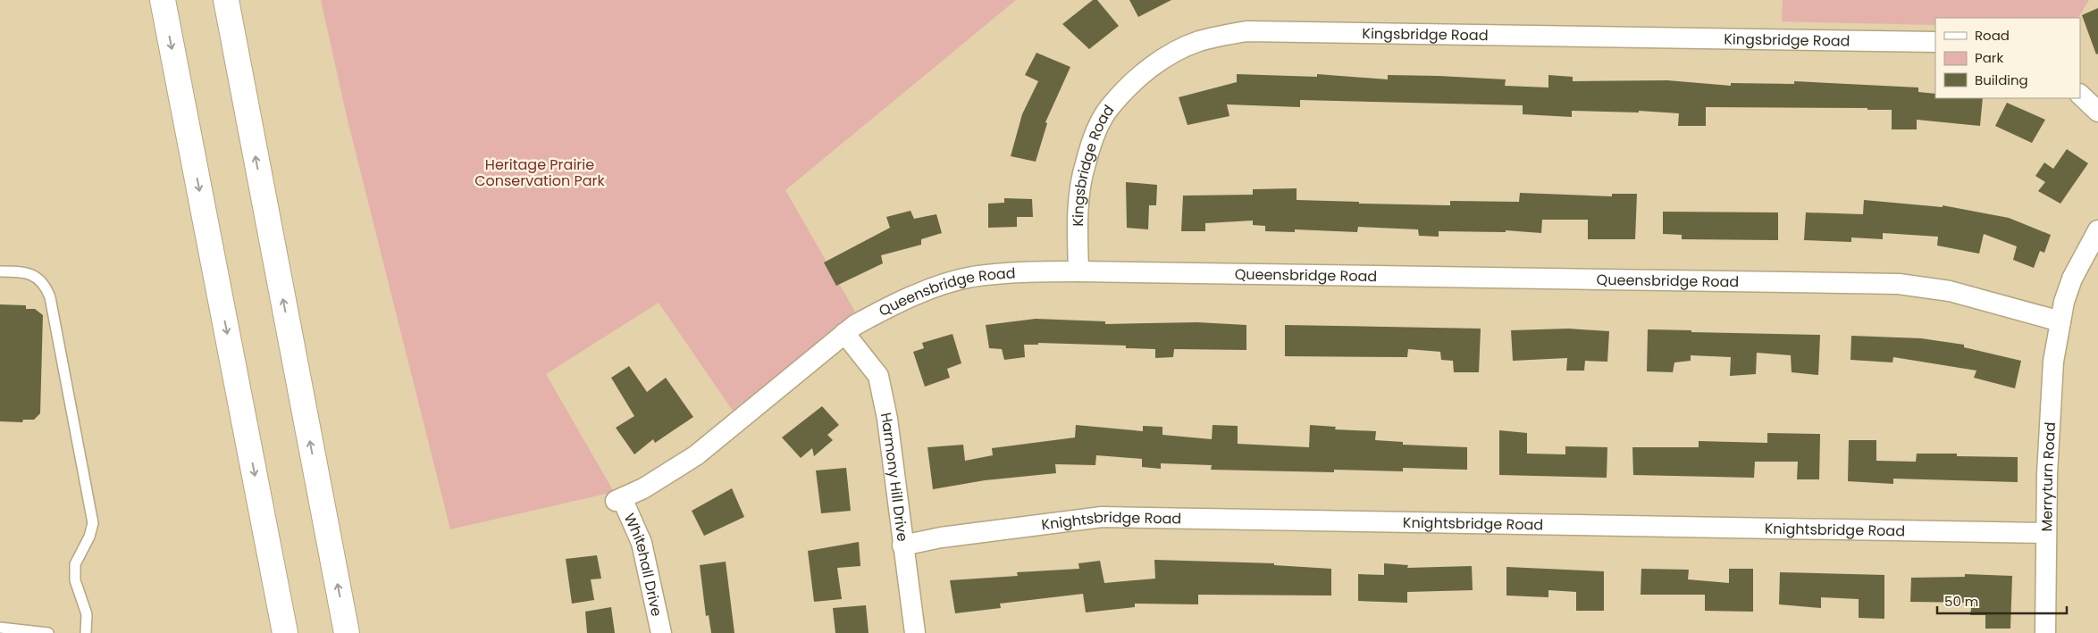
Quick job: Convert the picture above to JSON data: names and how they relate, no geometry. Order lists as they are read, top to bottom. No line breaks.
{"streets":{"street":["Kingsbridge Road","Queensbridge Road","Merryturn Road","Harmony Hill Drive","Knightsbridge Road","Whitehall Drive"]},"crossings":[["Kingsbridge Road","Queensbridge Road"],["Queensbridge Road","Merryturn Road"],["Queensbridge Road","Harmony Hill Drive"],["Queensbridge Road","Whitehall Drive"],["Merryturn Road","Knightsbridge Road"],["Harmony Hill Drive","Knightsbridge Road"]],"parks":["Heritage Prairie Conservation Park"],"legend":["Road","Park","Building"],"scale_bar":"50 m"}
